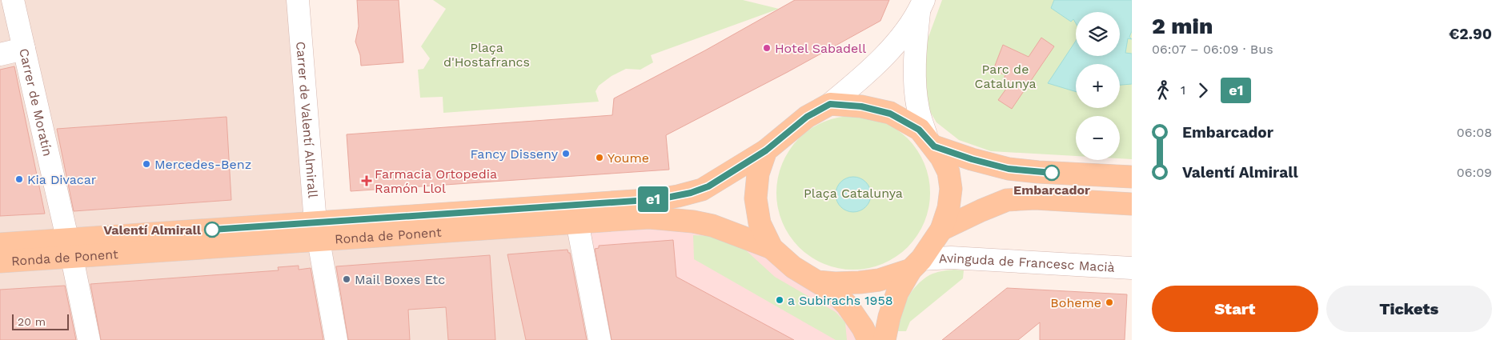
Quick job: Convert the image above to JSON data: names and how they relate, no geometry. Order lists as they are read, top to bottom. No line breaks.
{"streets":{"main road":["Ronda de Ponent"],"street":["Carrer de Moratín","Carrer de Valentí Almirall","Avinguda de Francesc Macià"]},"crossings":[["Carrer de Moratín","Ronda de Ponent"],["Carrer de Valentí Almirall","Ronda de Ponent"]],"parks":["Plaça d'Hostafrancs","Parc de Catalunya","Plaça Catalunya"],"places":{"other":["Hotel Sabadell","Fancy Disseny","Youme","Mercedes-Benz","Embarcador","Kia Divacar","Valentí Almirall","Mail Boxes Etc","a Subirachs 1958","Boheme"],"health":["Farmacia Ortopedia Ramón Llol"]},"lines":["bus line e1"],"scale_bar":"20 m","page":{"on_map":"e1","heading":["2 min","06:07 – 06:09 · Bus","€2.90"],"map_buttons":["+","−"],"legs":["1","e1"],"list":[{"name":"Embarcador","value":"06:08"},{"name":"Valentí Almirall","value":"06:09"}],"buttons":["Start","Tickets"],"scale":"20 m"}}
